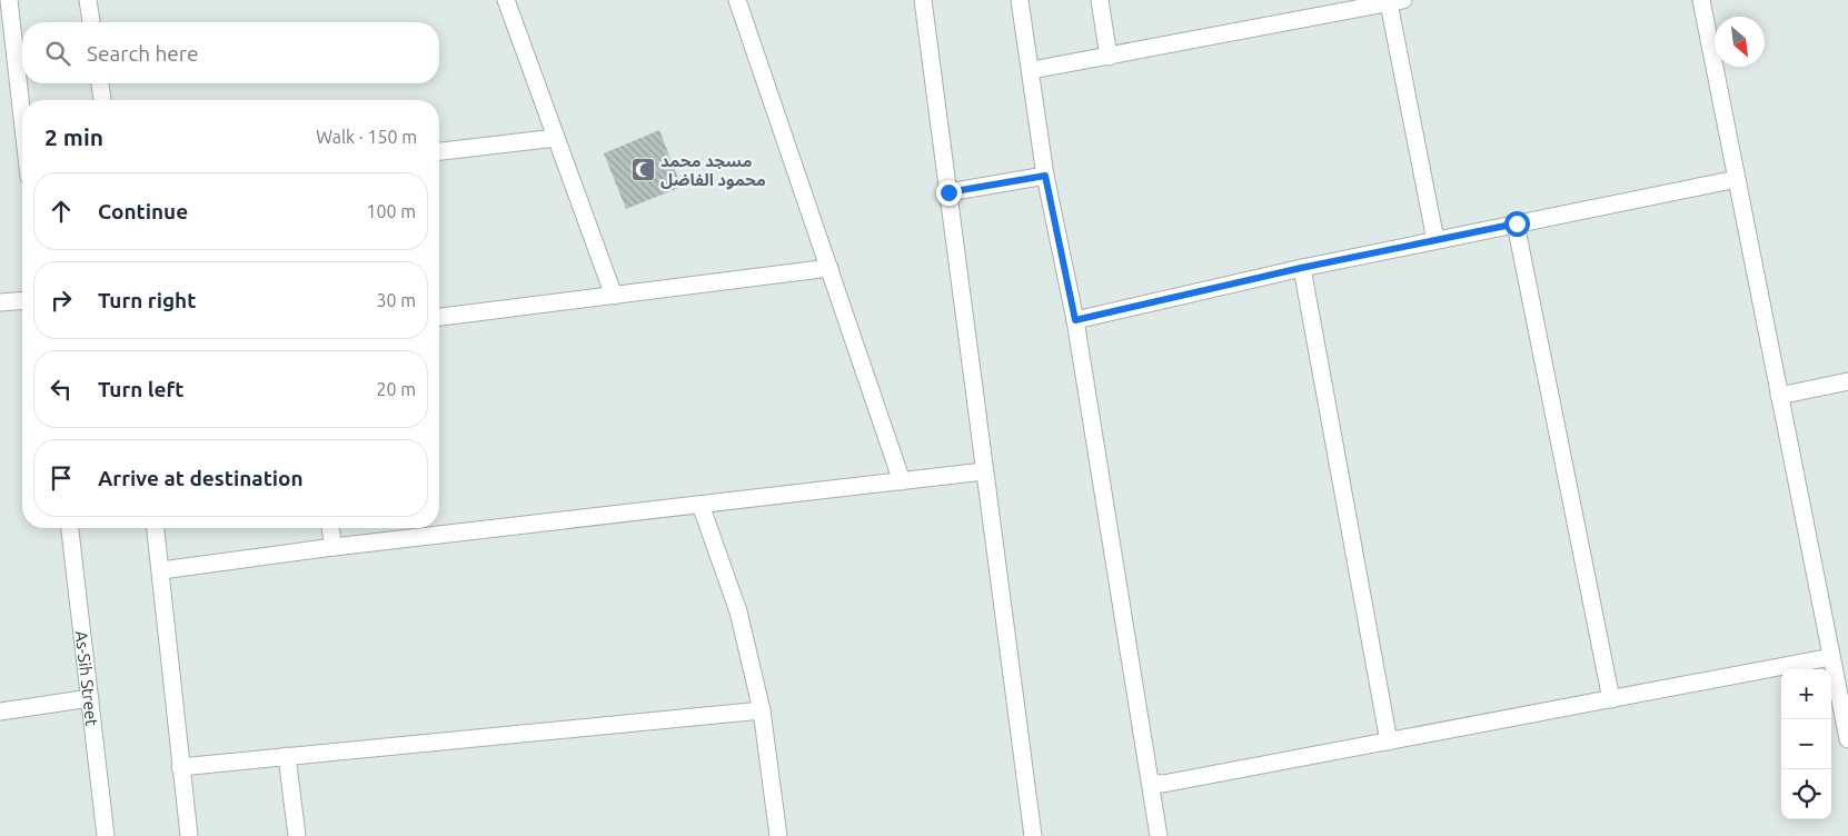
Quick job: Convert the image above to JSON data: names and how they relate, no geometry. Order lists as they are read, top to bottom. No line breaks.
{"streets":{"street":["As-Sih Street"]},"places":{"mosque":["مسجد محمد محمود الفاضل"]},"north":"bottom right","page":{"search":"Search here","heading":["2 min","Walk · 150 m"],"list":[["Continue","100 m"],["Turn right","30 m"],["Turn left","20 m"],"Arrive at destination"],"map_buttons":["+","−"]}}
